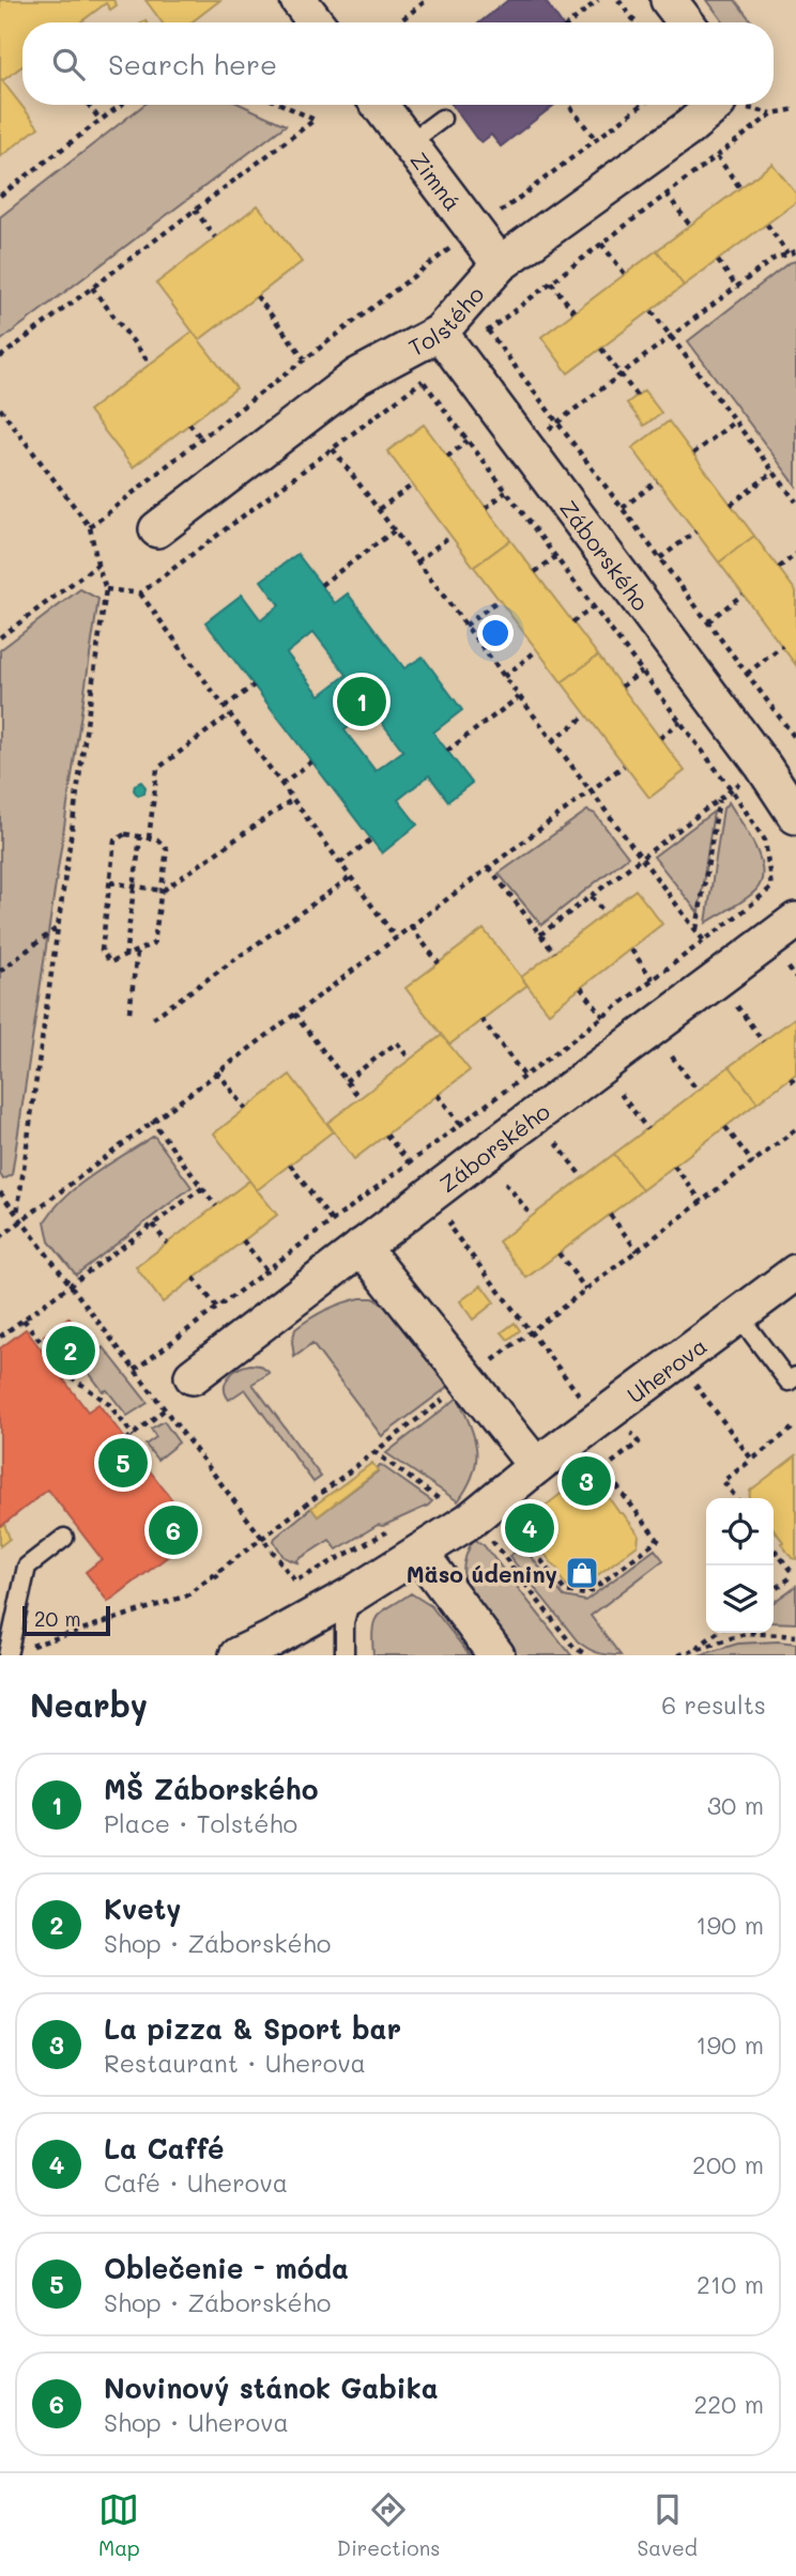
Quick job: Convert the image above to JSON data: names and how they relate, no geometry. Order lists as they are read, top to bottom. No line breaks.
{"streets":{"street":["Zimná","Tolstého","Záborského","Uherova"]},"crossings":[["Zimná","Tolstého"],["Tolstého","Záborského"]],"places":{"shop":["Mäso údeniny"]},"scale_bar":"20 m","page":{"search":"Search here","pins":["1","2","5","3","4","6"],"scale":"20 m","heading":["Nearby","6 results"],"list":[{"mark":"1","name":"MŠ Záborského","note":"Place · Tolstého","value":"30 m"},{"mark":"2","name":"Kvety","note":"Shop · Záborského","value":"190 m"},{"mark":"3","name":"La pizza & Sport bar","note":"Restaurant · Uherova","value":"190 m"},{"mark":"4","name":"La Caffé","note":"Café · Uherova","value":"200 m"},{"mark":"5","name":"Oblečenie - móda","note":"Shop · Záborského","value":"210 m"},{"mark":"6","name":"Novinový stánok Gabika","note":"Shop · Uherova","value":"220 m"}],"nav":["Map","Directions","Saved"]}}
